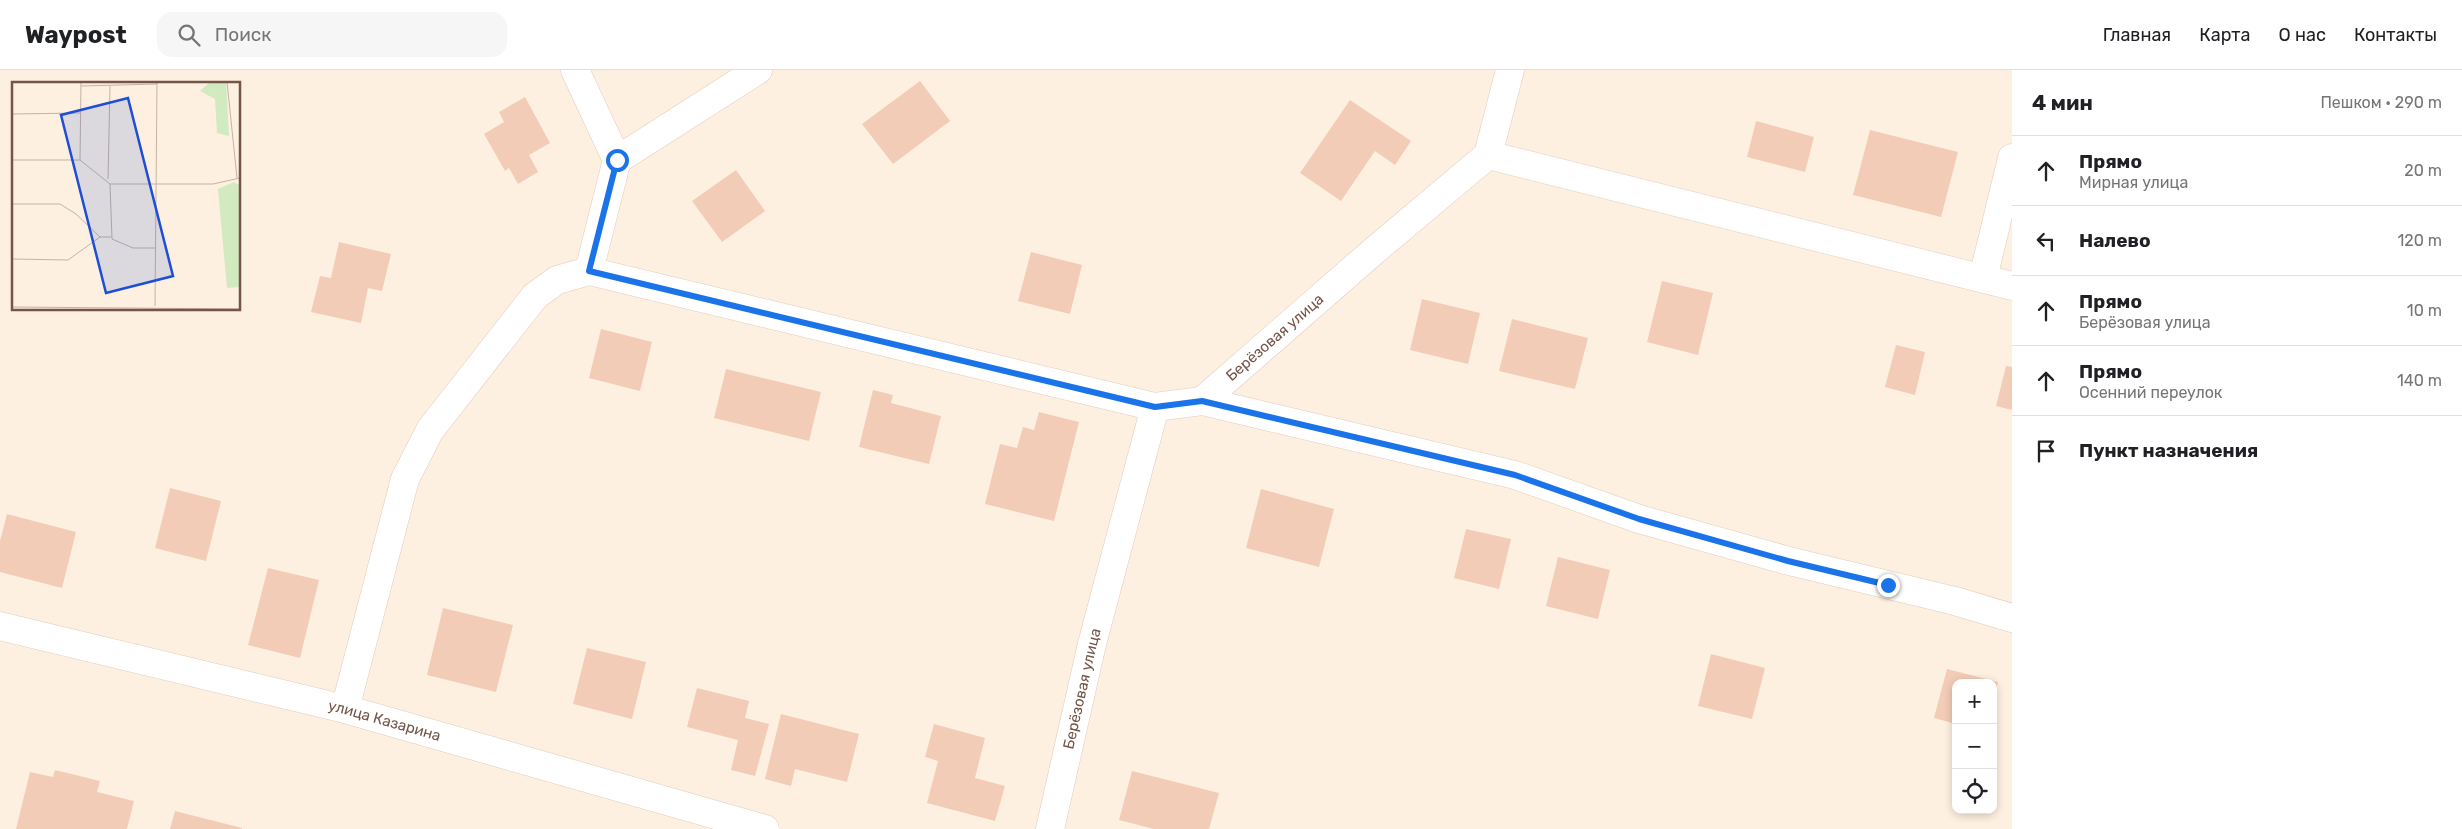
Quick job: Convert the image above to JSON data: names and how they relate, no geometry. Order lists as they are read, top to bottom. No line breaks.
{"streets":{"street":["Берёзовая улица","улица Казарина"]},"page":{"header":"Waypost","search":"Поиск","nav":["Главная","Карта","О нас","Контакты"],"heading":["4 мин","Пешком · 290 m"],"list":[["Прямо","Мирная улица","20 m"],["Налево","120 m"],["Прямо","Берёзовая улица","10 m"],["Прямо","Осенний переулок","140 m"],"Пункт назначения"],"map_buttons":["+","−"]}}
